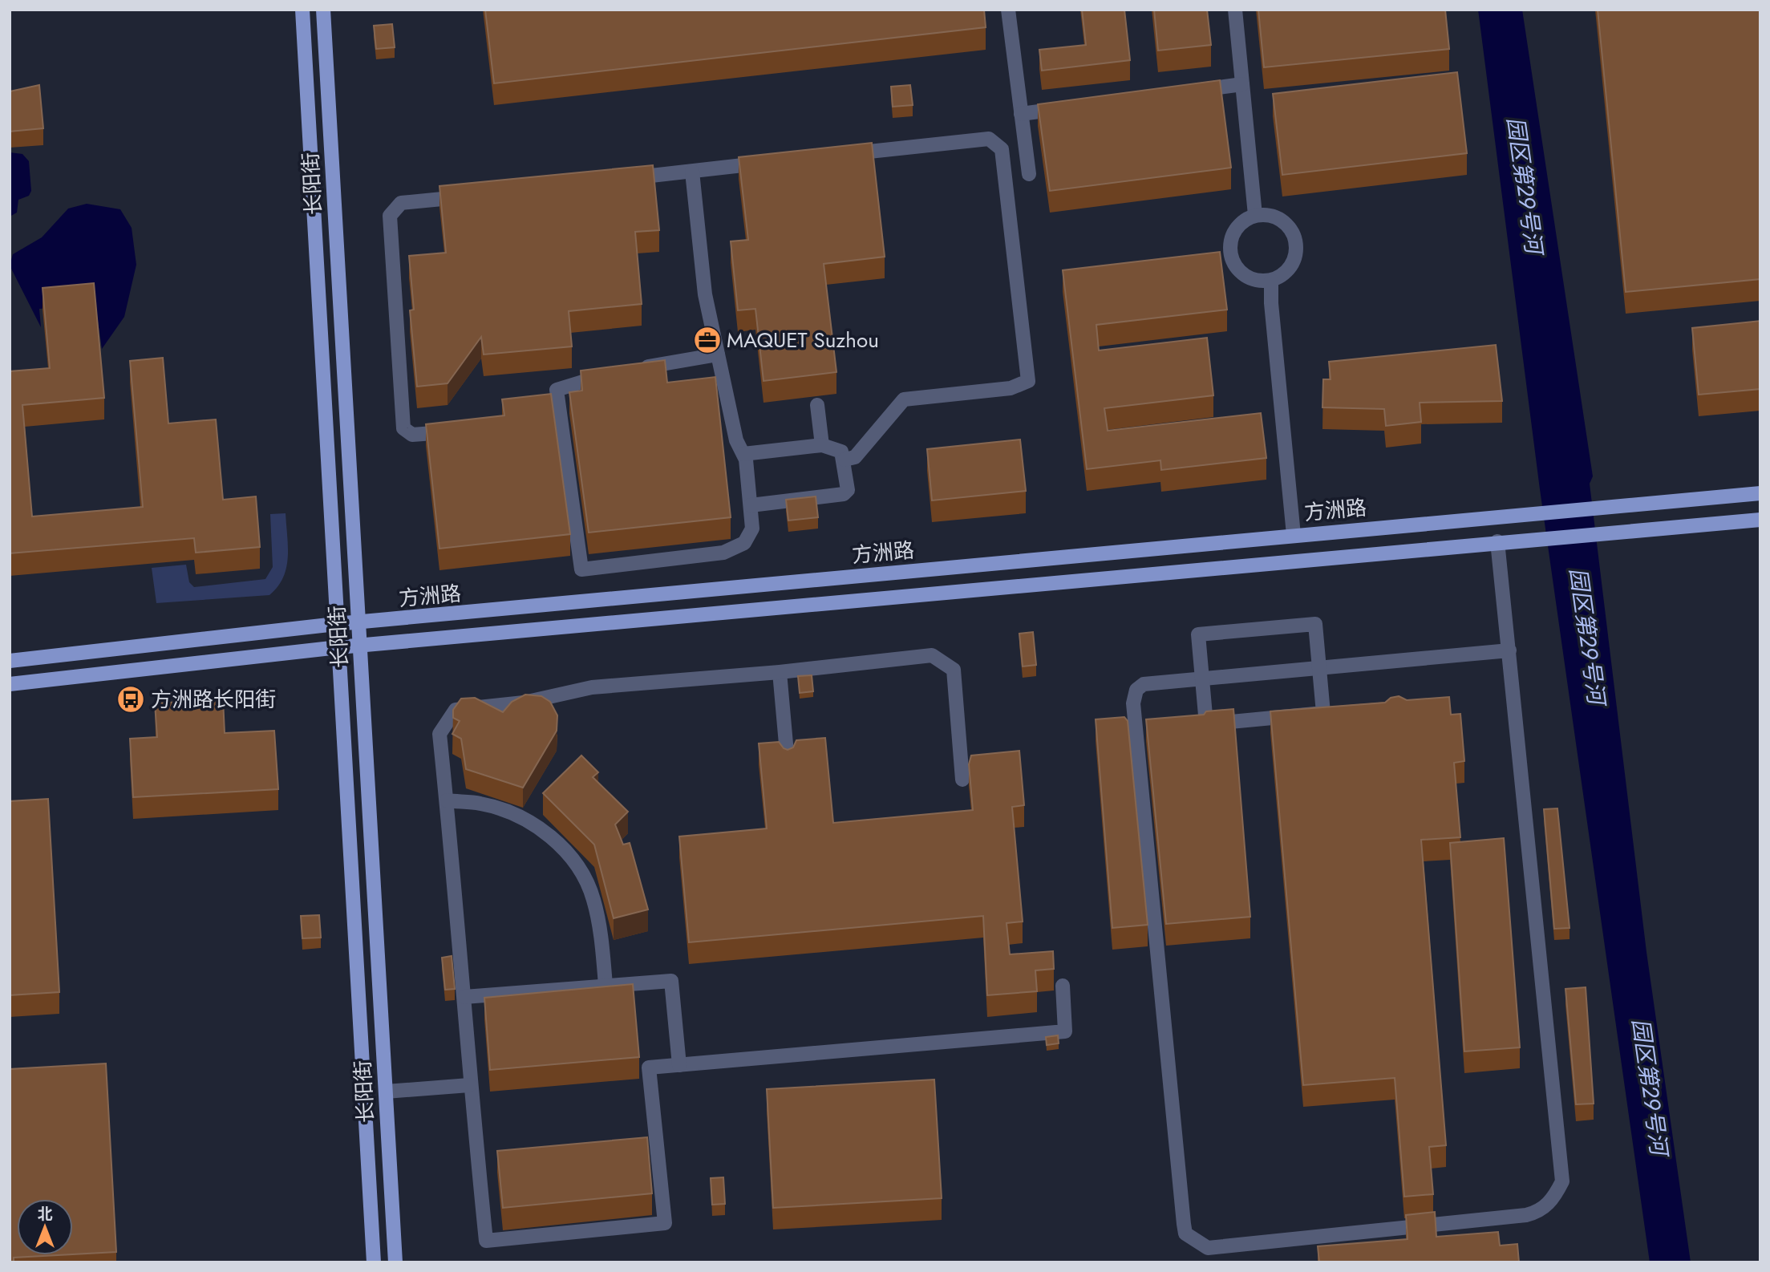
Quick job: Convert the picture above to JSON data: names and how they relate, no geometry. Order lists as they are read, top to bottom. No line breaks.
{"streets":{"main road":["长阳街","方洲路"]},"crossings":[["长阳街","方洲路"]],"water":["园区第29号河"],"places":{"office":["MAQUET Suzhou"],"bus stop":["方洲路长阳街"]},"north":"top"}
